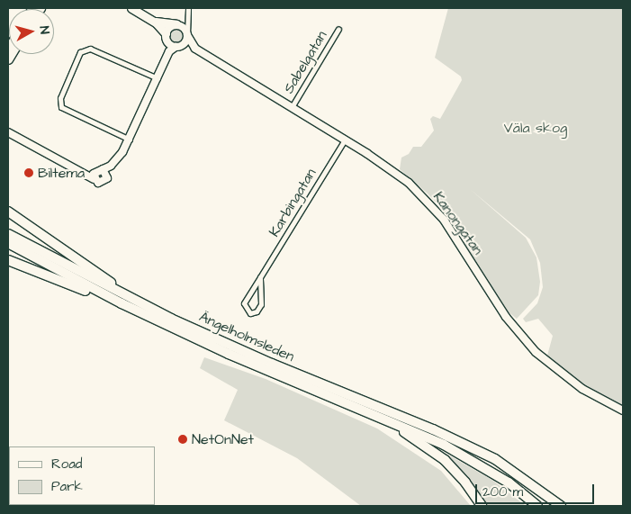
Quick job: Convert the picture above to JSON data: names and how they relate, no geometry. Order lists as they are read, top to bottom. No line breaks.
{"streets":{"highway":["Ängelholmsleden"],"street":["Sabelgatan","Karbingatan","Kanongatan"]},"crossings":[["Sabelgatan","Kanongatan"],["Karbingatan","Kanongatan"]],"parks":["Väla skog"],"places":["Biltema","NetOnNet"],"legend":["Road","Park"],"scale_bar":"200 m","north":"right"}
